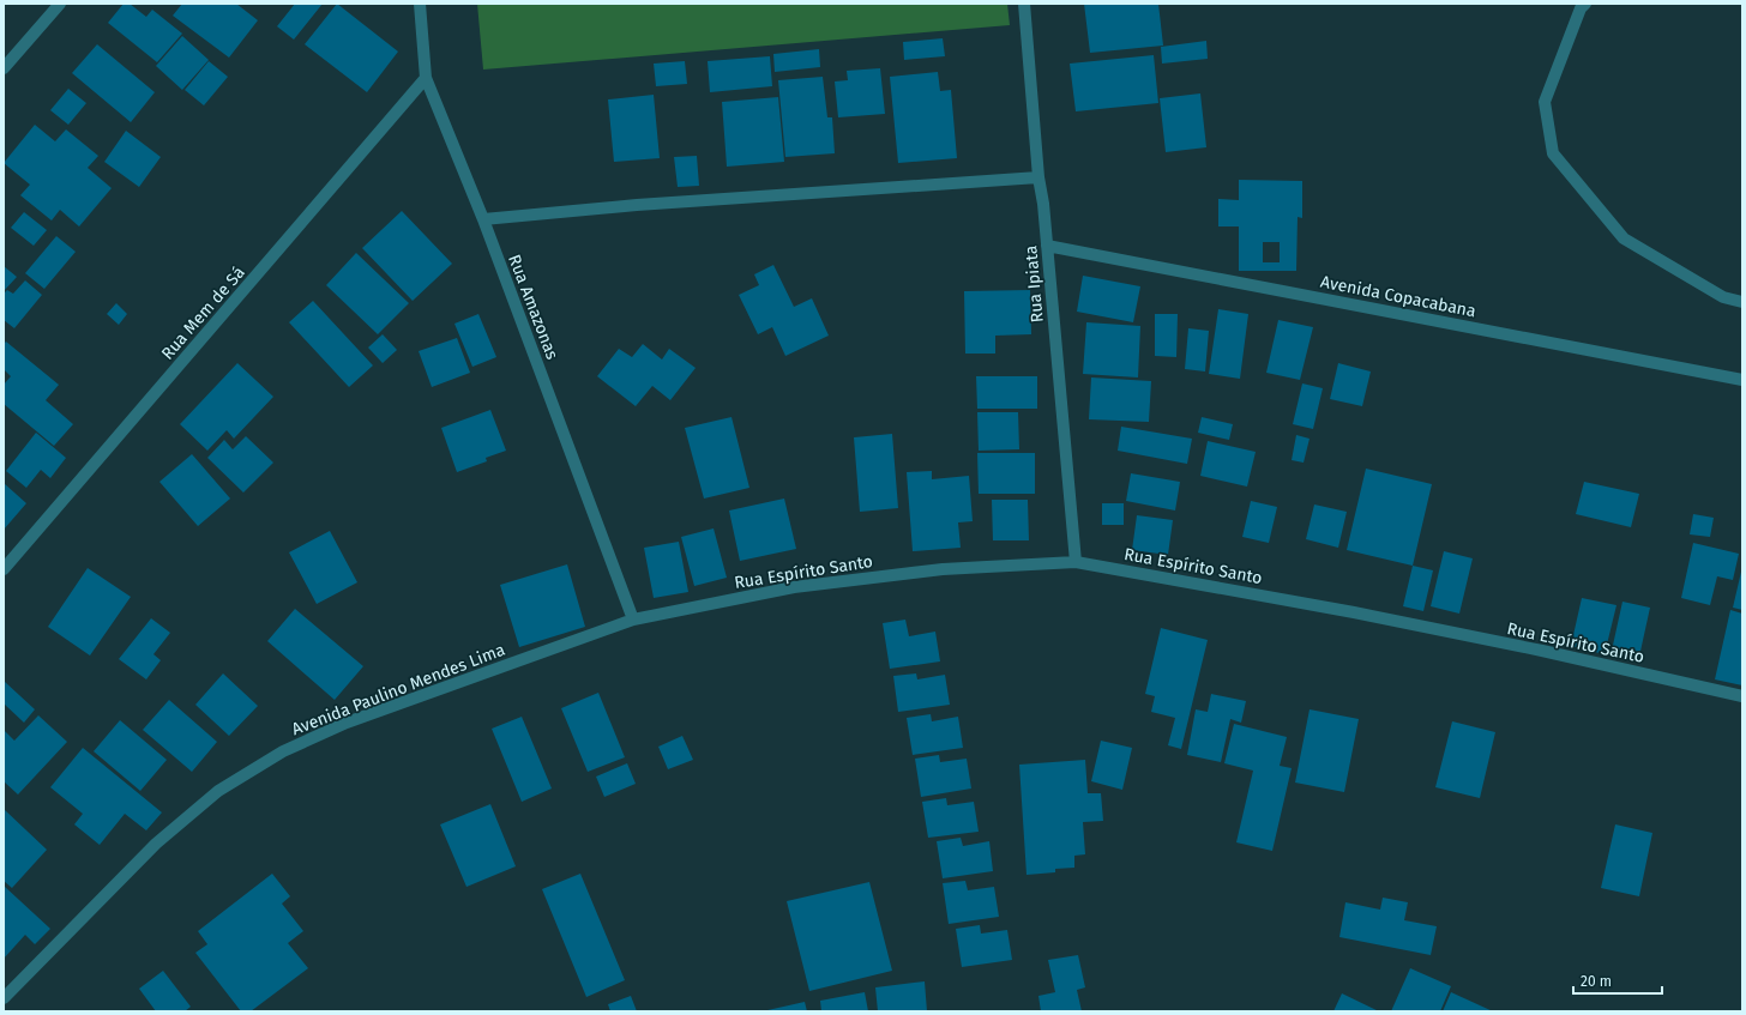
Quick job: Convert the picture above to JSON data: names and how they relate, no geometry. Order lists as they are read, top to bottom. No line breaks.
{"streets":{"street":["Rua Ipiata","Avenida Copacabana","Rua Amazonas","Rua Mem de Sá","Rua Espírito Santo","Avenida Paulino Mendes Lima"]},"crossings":[["Rua Ipiata","Avenida Copacabana"],["Rua Ipiata","Rua Espírito Santo"],["Rua Amazonas","Rua Mem de Sá"],["Rua Amazonas","Rua Espírito Santo"],["Rua Amazonas","Avenida Paulino Mendes Lima"],["Rua Espírito Santo","Avenida Paulino Mendes Lima"]],"scale_bar":"20 m"}
